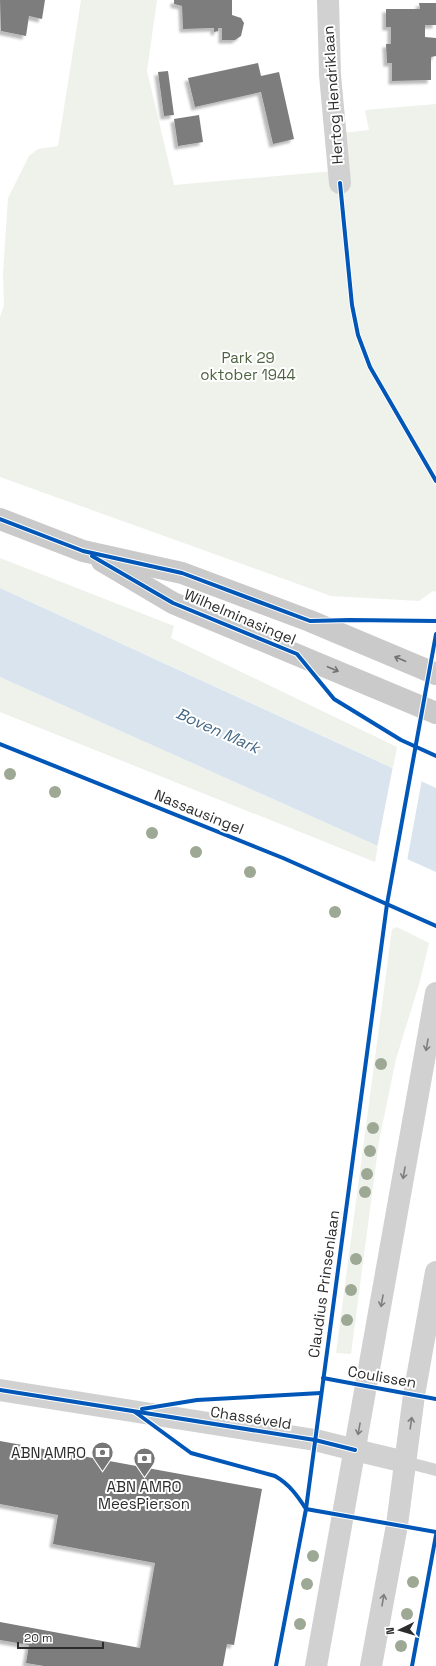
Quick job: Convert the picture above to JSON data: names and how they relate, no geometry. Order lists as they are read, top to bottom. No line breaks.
{"streets":{"main road":["Wilhelminasingel"],"street":["Hertog Hendriklaan","Chasséveld"],"cycle path":["Nassausingel","Claudius Prinsenlaan","Coulissen"]},"water":["Boven Mark"],"parks":["Park 29 oktober 1944"],"places":{"bank":["ABN AMRO","ABN AMRO MeesPierson"]},"scale_bar":"20 m","north":"left"}
